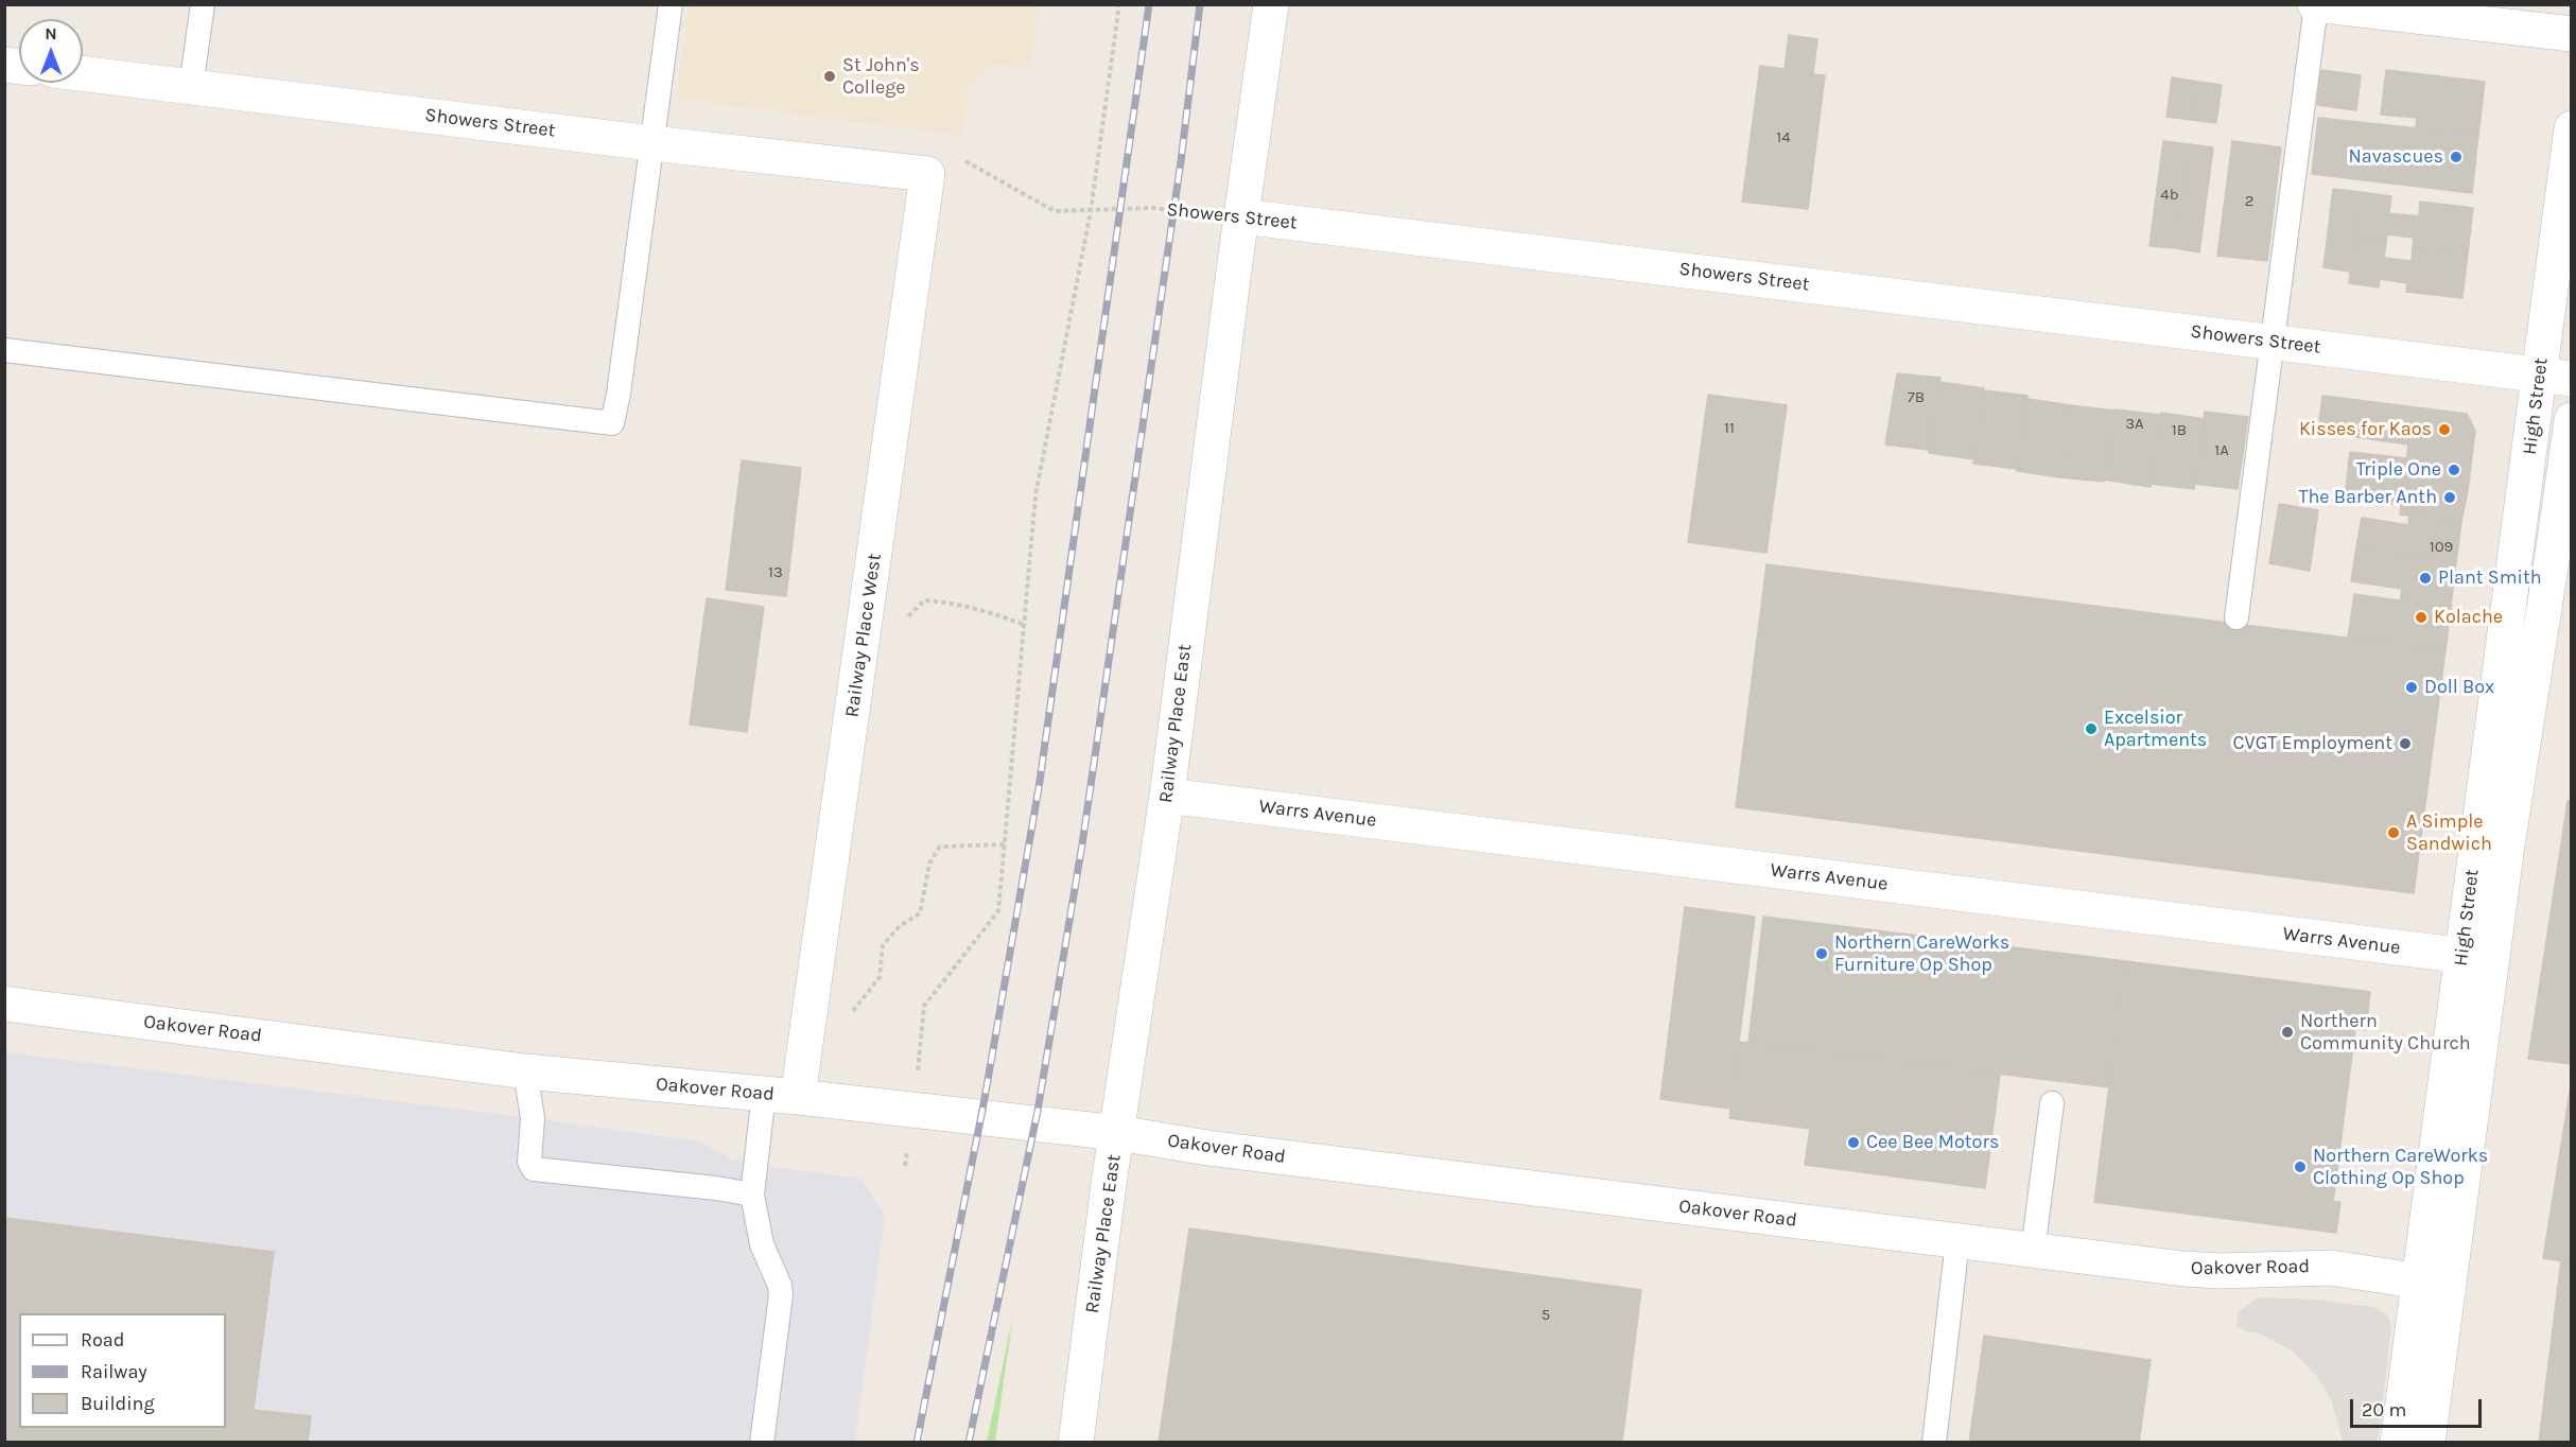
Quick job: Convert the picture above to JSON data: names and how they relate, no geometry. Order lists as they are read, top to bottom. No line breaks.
{"streets":{"street":["Showers Street","High Street","Railway Place West","Railway Place East","Warrs Avenue","Oakover Road"]},"crossings":[["Showers Street","High Street"],["Showers Street","Railway Place West"],["Showers Street","Railway Place East"],["High Street","Warrs Avenue"],["High Street","Oakover Road"],["Railway Place West","Oakover Road"],["Railway Place East","Warrs Avenue"],["Railway Place East","Oakover Road"]],"places":["St John's College","Navascues","Kisses for Kaos","Triple One","The Barber Anth","Plant Smith","Kolache","Doll Box","Excelsior Apartments","CVGT Employment","A Simple Sandwich","Northern CareWorks Furniture Op Shop","Northern Community Church","Cee Bee Motors","Northern CareWorks Clothing Op Shop"],"house_numbers":["14","4b","2","7B","3A","11","1B","1A","109","13","5"],"legend":["Road","Railway","Building"],"scale_bar":"20 m","north":"top"}
